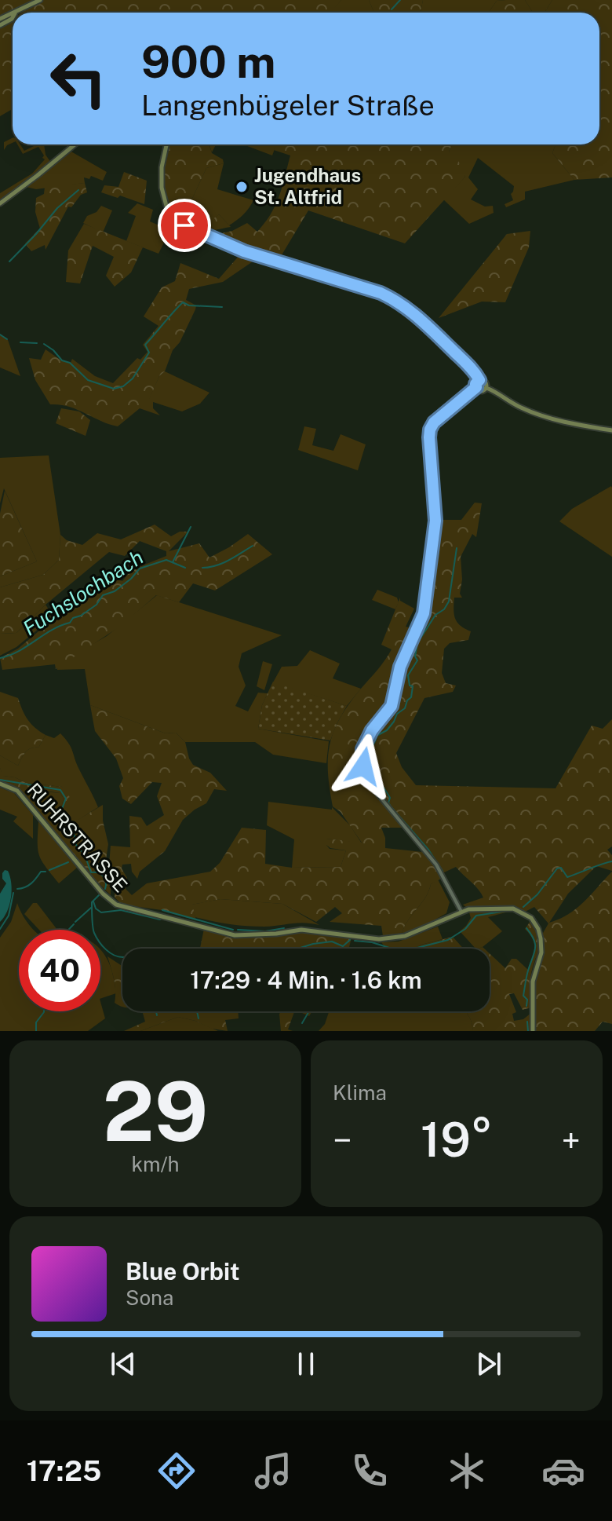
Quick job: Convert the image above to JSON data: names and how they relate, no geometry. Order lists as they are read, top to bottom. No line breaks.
{"streets":{"main road":["RUHRSTRASSE"]},"water":["Fuchslochbach"],"places":["Jugendhaus St. Altfrid"],"page":{"turn":["900 m","Langenbügeler Straße"],"limit":"40","trip":"17:29 · 4 Min. · 1.6 km","tile":[["29","km/h"],"Klima"],"heat":["−","19°","+"],"song":["Blue Orbit","Sona"],"tabs":"17:25"}}
